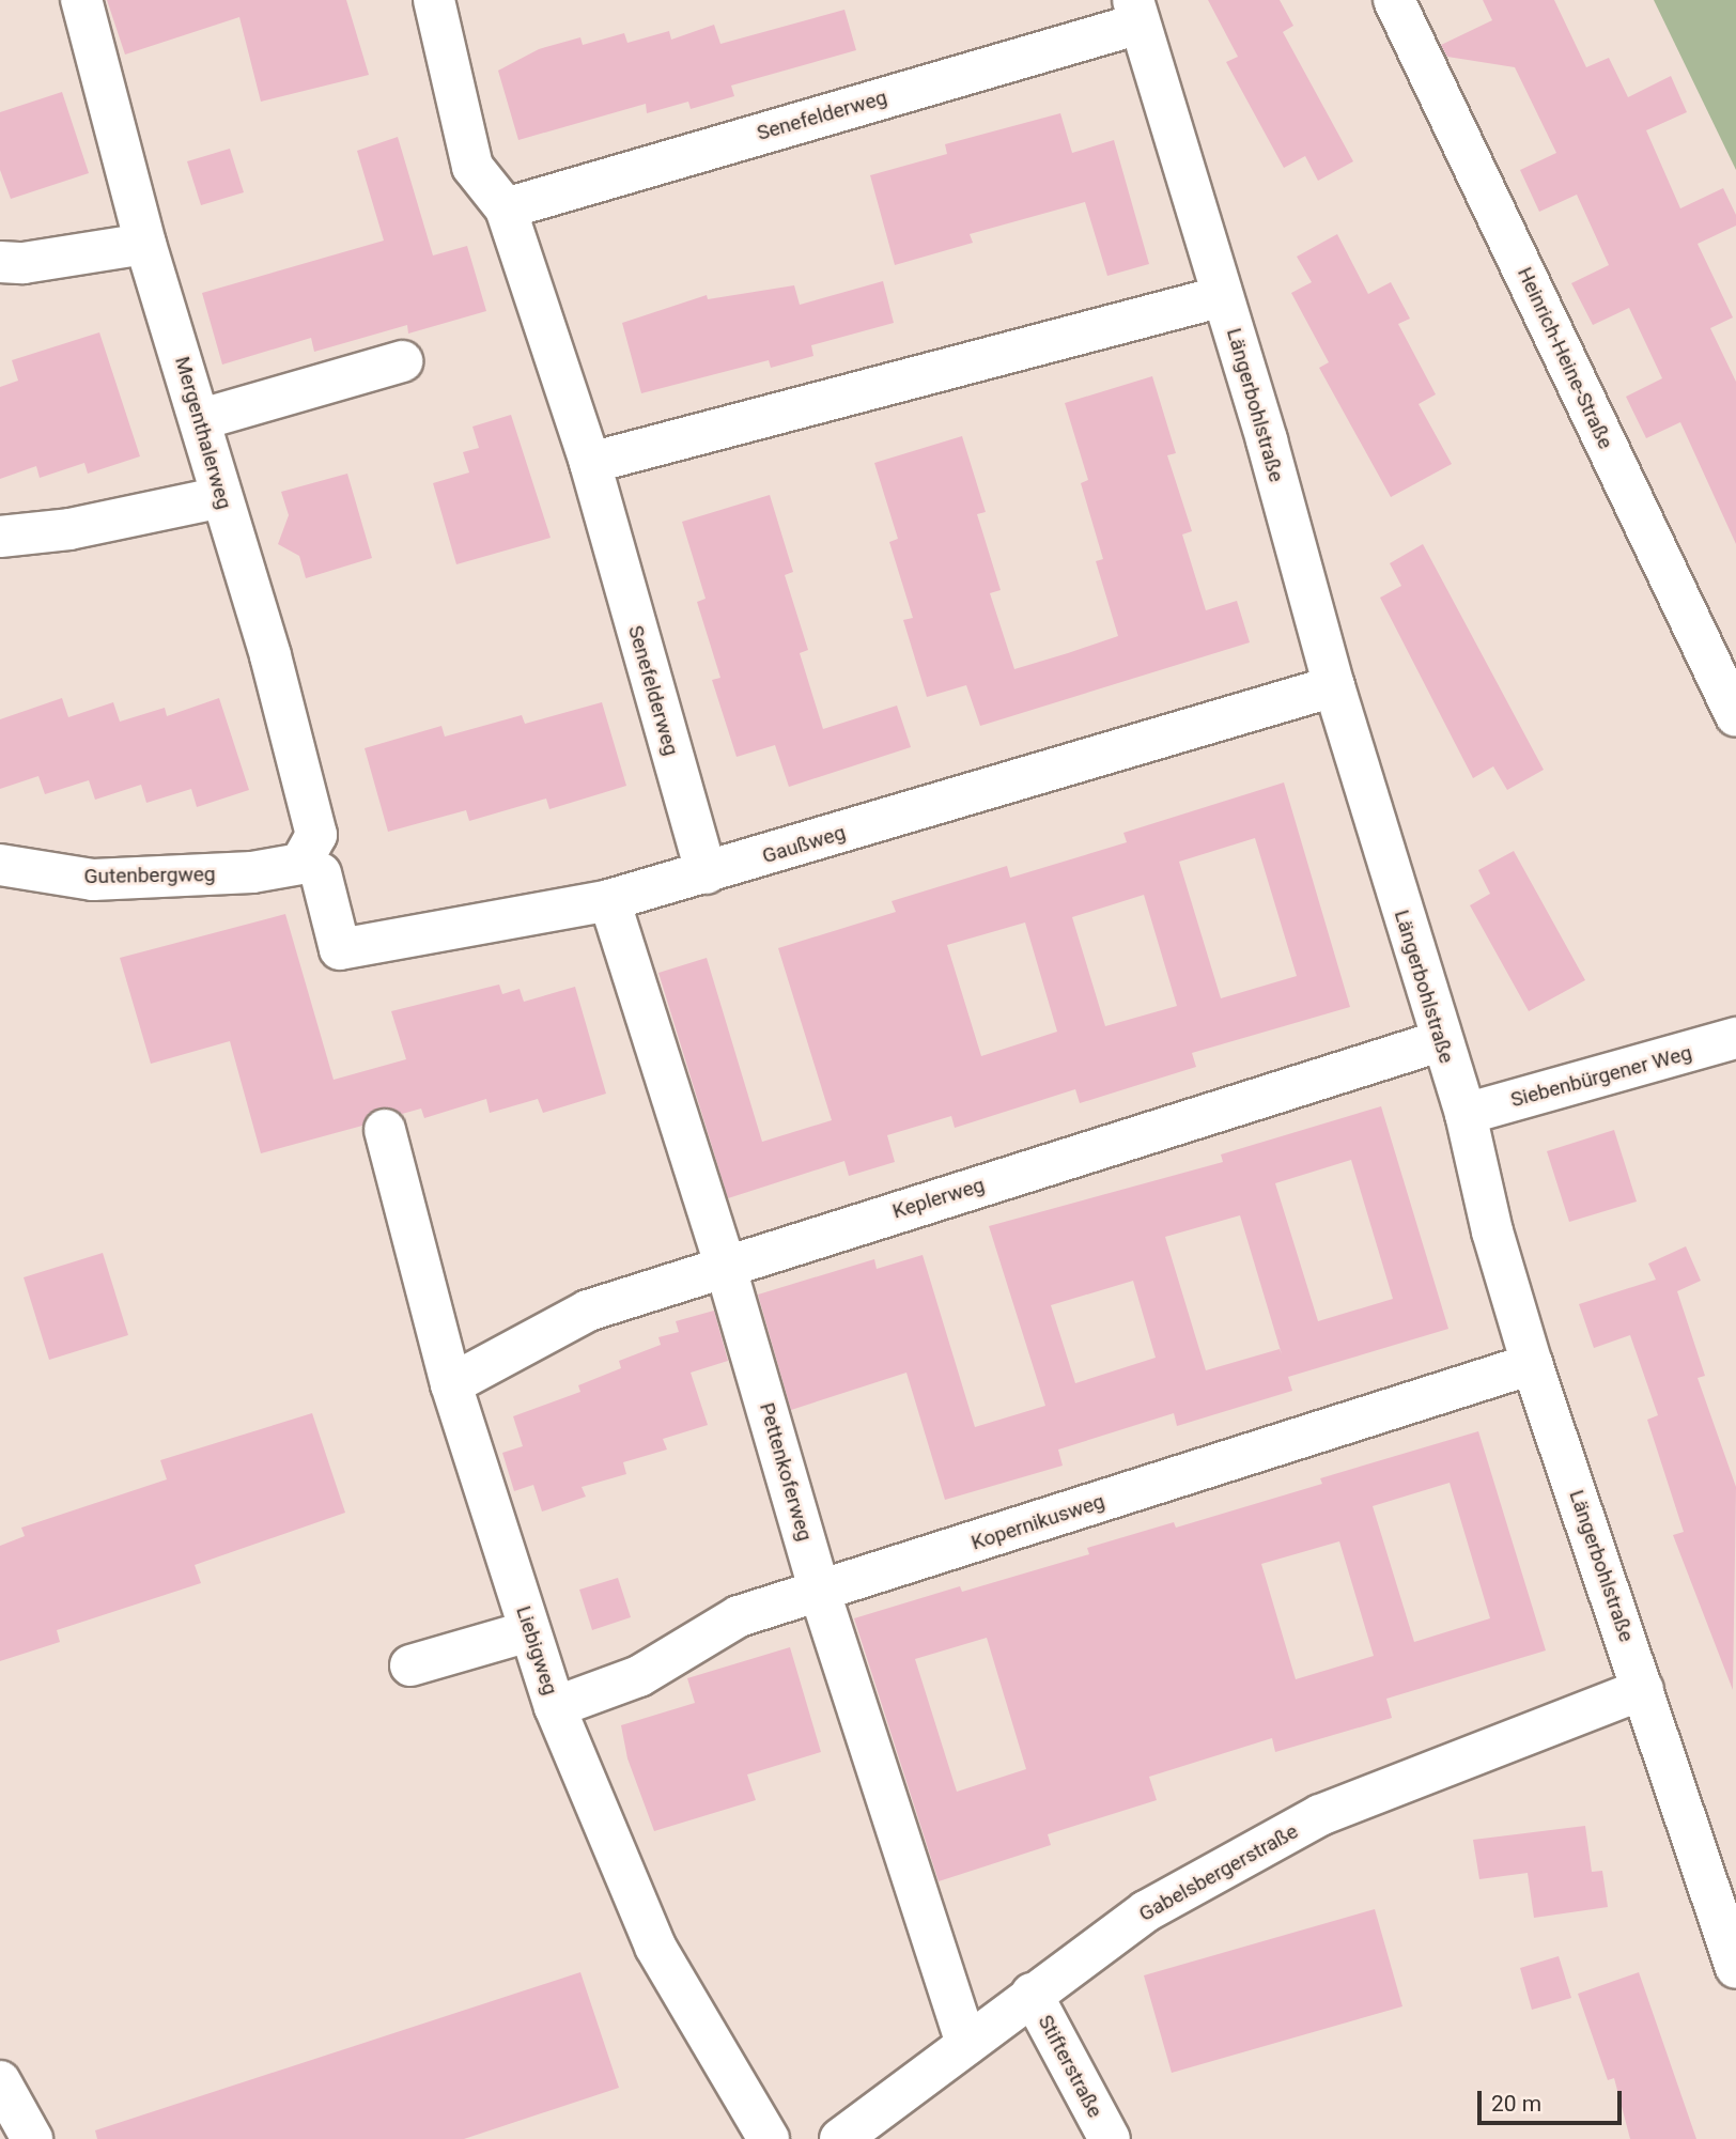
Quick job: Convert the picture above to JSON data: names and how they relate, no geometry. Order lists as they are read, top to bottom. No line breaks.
{"streets":{"street":["Senefelderweg","Heinrich-Heine-Straße","Längerbohlstraße","Mergenthalerweg","Gaußweg","Gutenbergweg","Siebenbürgener Weg","Keplerweg","Pettenkoferweg","Kopernikusweg","Liebigweg","Gabelsbergerstraße","Stifterstraße"]},"crossings":[["Senefelderweg","Längerbohlstraße"],["Senefelderweg","Gaußweg"],["Längerbohlstraße","Gaußweg"],["Längerbohlstraße","Siebenbürgener Weg"],["Längerbohlstraße","Keplerweg"],["Längerbohlstraße","Kopernikusweg"],["Längerbohlstraße","Gabelsbergerstraße"],["Mergenthalerweg","Gaußweg"],["Mergenthalerweg","Gutenbergweg"],["Gaußweg","Gutenbergweg"],["Gaußweg","Pettenkoferweg"],["Keplerweg","Pettenkoferweg"],["Keplerweg","Liebigweg"],["Pettenkoferweg","Kopernikusweg"],["Pettenkoferweg","Gabelsbergerstraße"],["Kopernikusweg","Liebigweg"],["Gabelsbergerstraße","Stifterstraße"]],"scale_bar":"20 m"}
